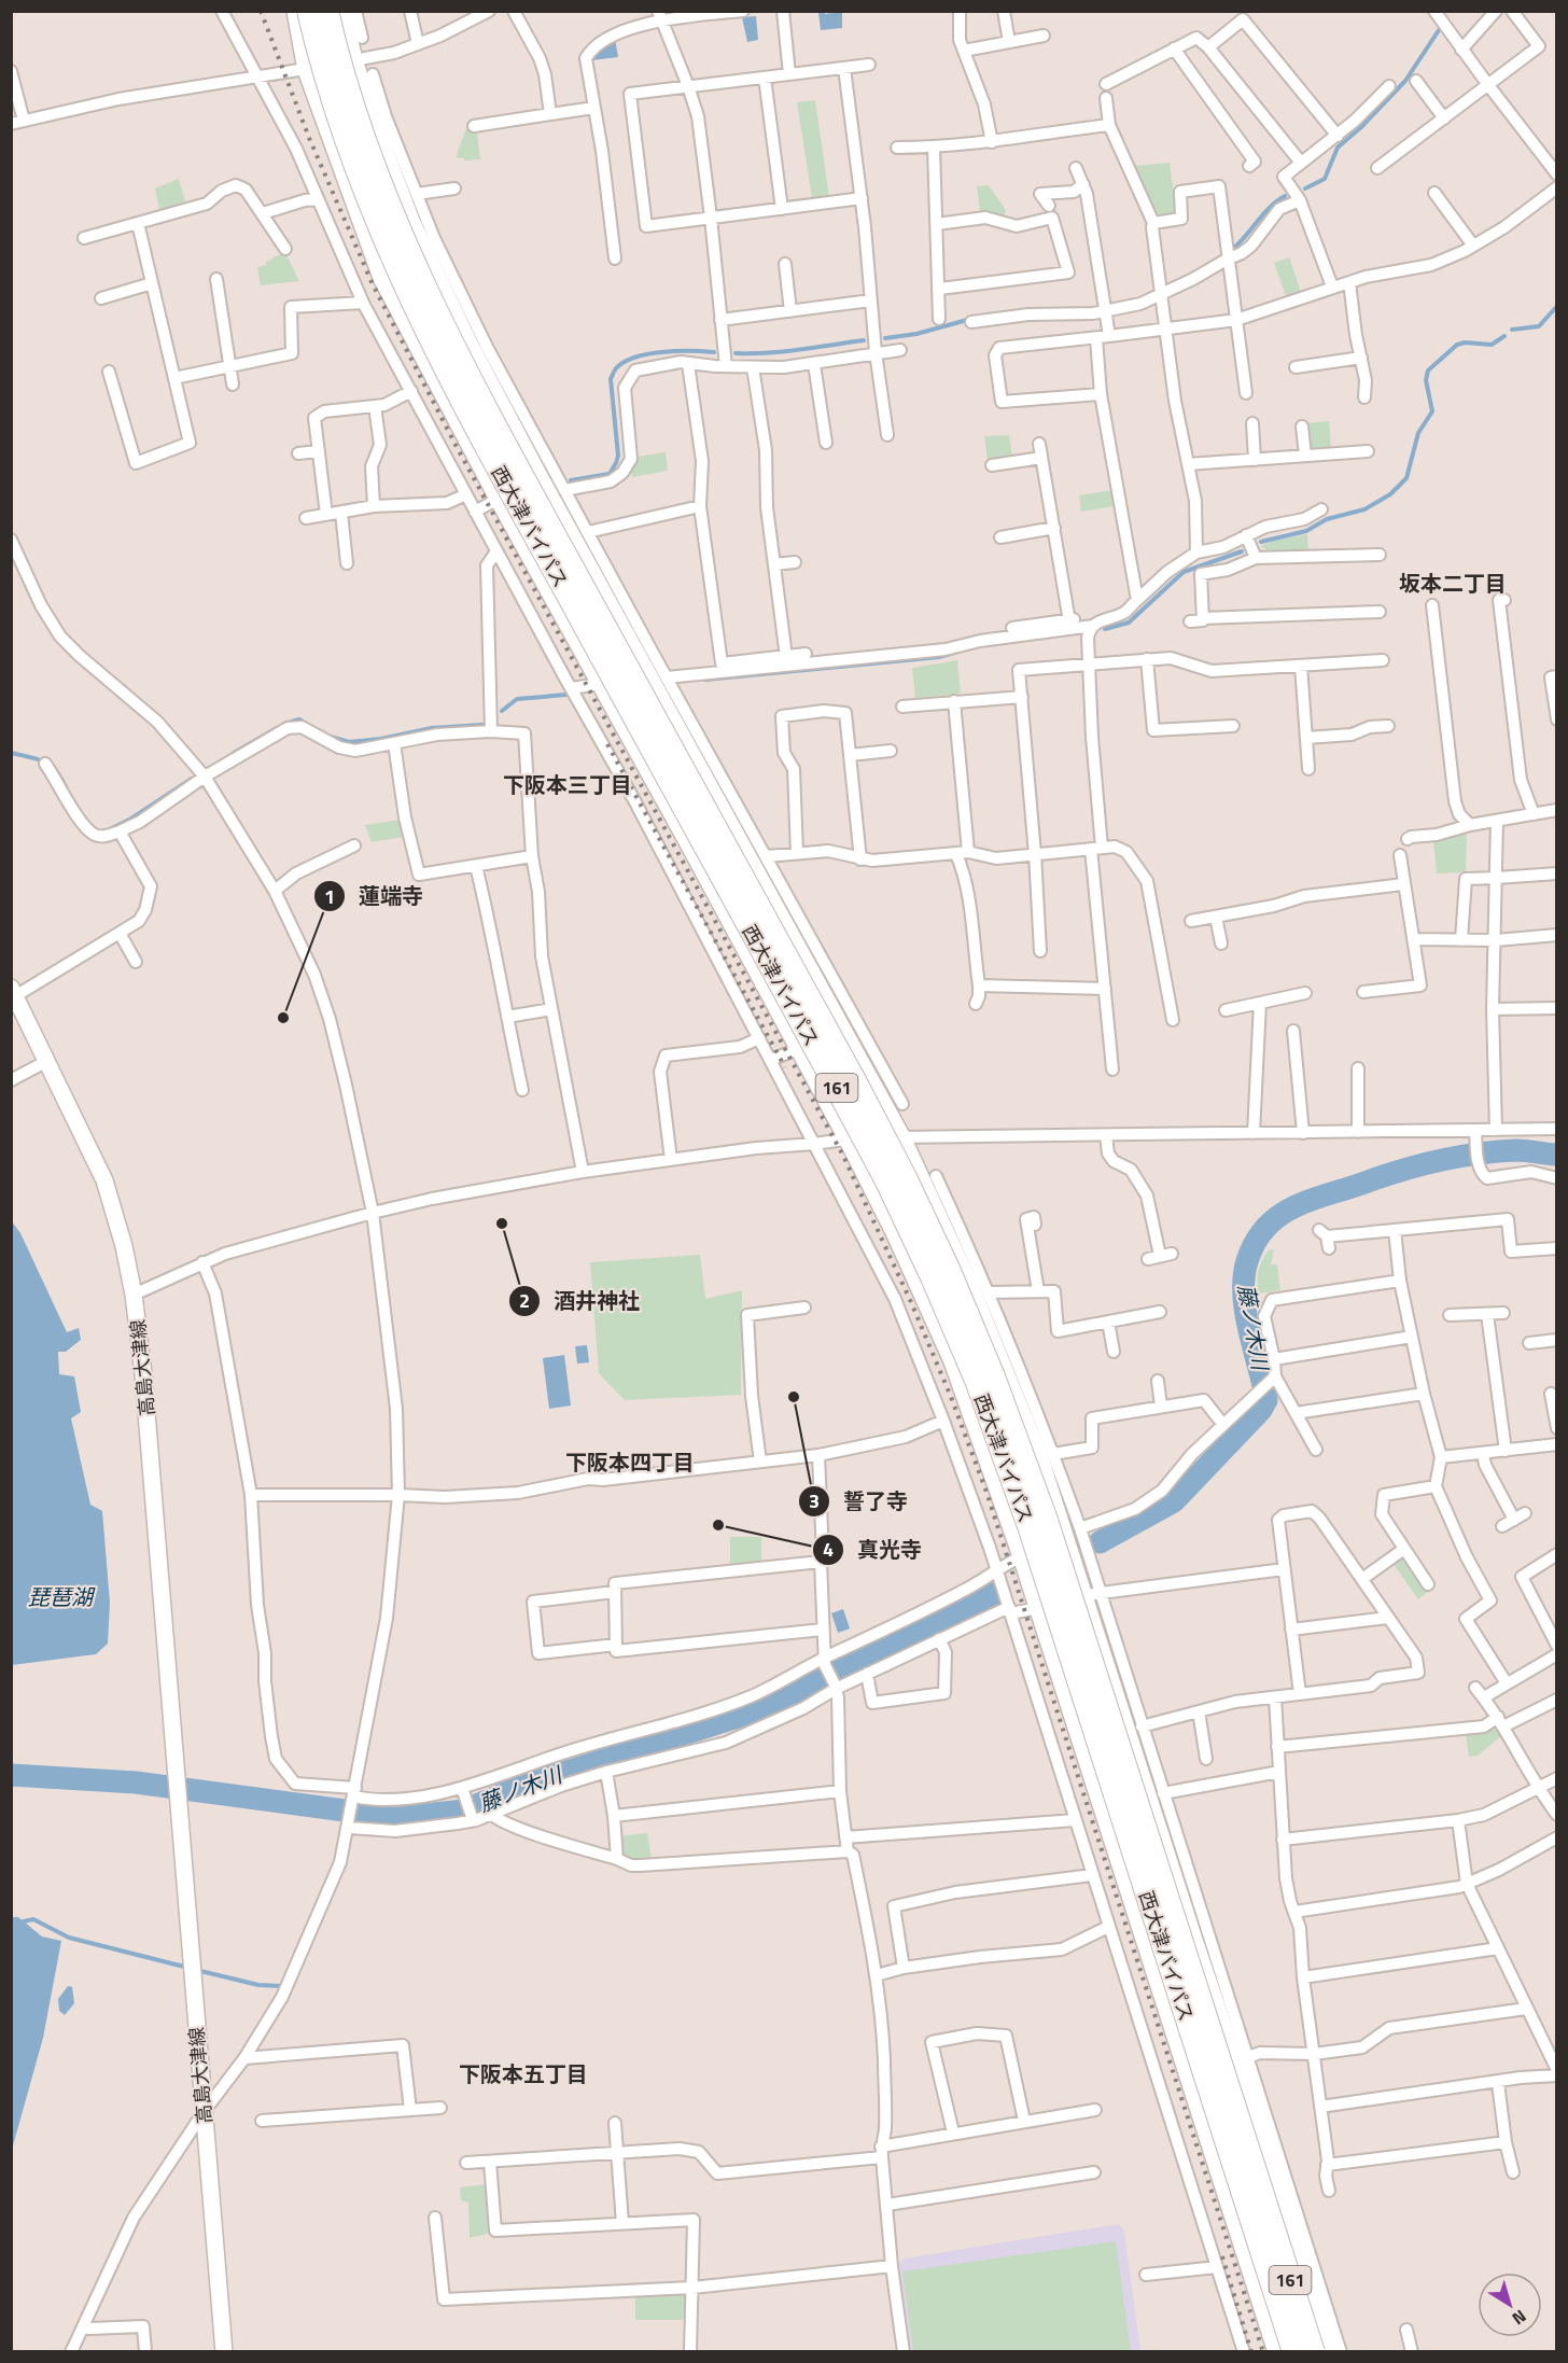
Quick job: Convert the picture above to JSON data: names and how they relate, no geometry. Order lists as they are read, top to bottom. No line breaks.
{"streets":{"highway":["西大津バイパス","161"],"street":["高島大津線"]},"crossings":[["西大津バイパス","161"]],"districts":["坂本二丁目","下阪本三丁目","下阪本四丁目","下阪本五丁目"],"water":["藤ノ木川","琵琶湖"],"places":["蓮端寺","酒井神社","誓了寺","真光寺"],"north":"bottom right"}
